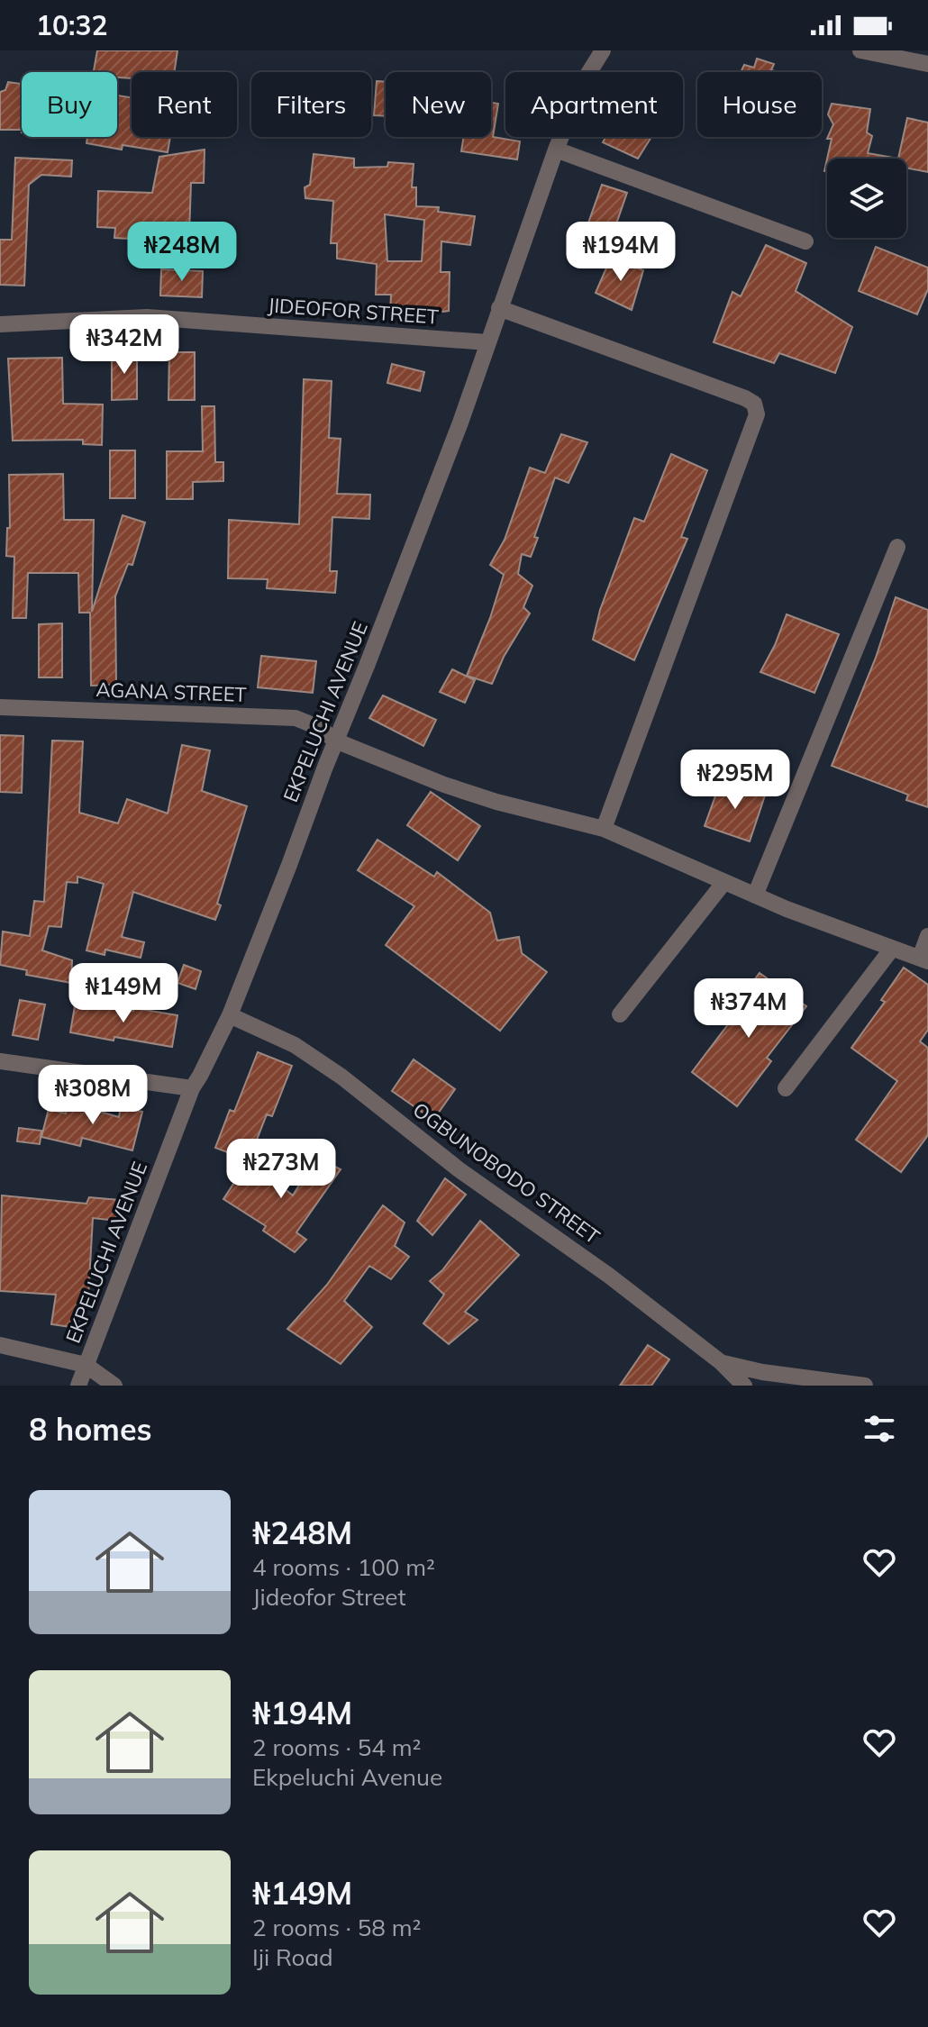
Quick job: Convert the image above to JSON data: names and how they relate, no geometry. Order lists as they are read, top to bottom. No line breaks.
{"streets":{"street":["JIDEOFOR STREET","AGANA STREET","EKPELUCHI AVENUE","OGBUNOBODO STREET"]},"crossings":[["JIDEOFOR STREET","EKPELUCHI AVENUE"],["AGANA STREET","EKPELUCHI AVENUE"],["EKPELUCHI AVENUE","OGBUNOBODO STREET"]],"page":{"status":"10:32","chip":["Buy","Rent","Filters","New","Apartment","House"],"price":["₦248M","₦194M","₦342M","₦295M","₦149M","₦374M","₦308M","₦273M"],"heading":"8 homes","list":[{"name":"₦248M","note":"4 rooms · 100 m² · Jideofor Street"},{"name":"₦194M","note":"2 rooms · 54 m² · Ekpeluchi Avenue"},{"name":"₦149M","note":"2 rooms · 58 m² · Iji Road"}]}}
